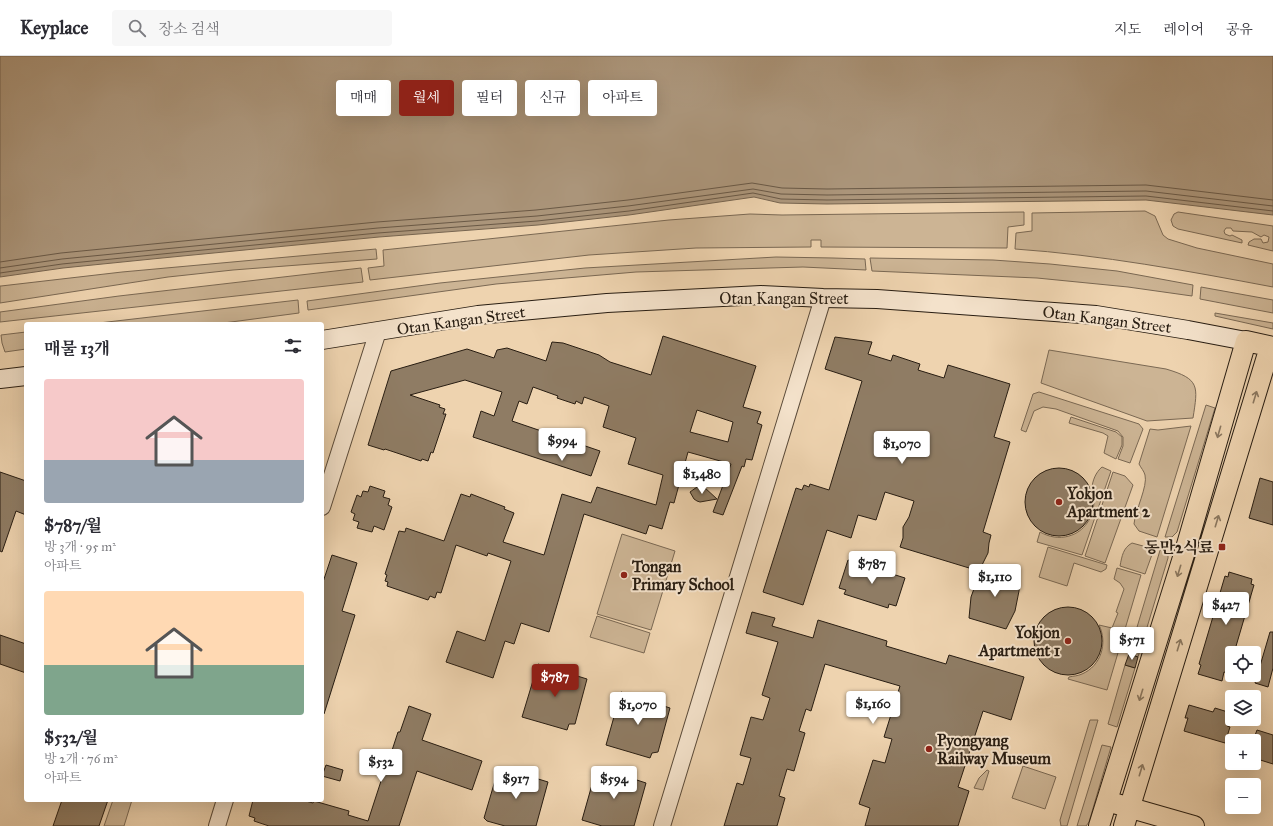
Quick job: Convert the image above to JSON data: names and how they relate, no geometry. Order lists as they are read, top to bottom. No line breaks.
{"streets":{"main road":["Otan Kangan Street"]},"places":{"other":["Yokjon Apartment 2","Tongan Primary School","Yokjon Apartment 1","Pyongyang Railway Museum"],"transit":["동만2식료"]},"page":{"header":"Keyplace","search":"장소 검색","nav":["지도","레이어","공유"],"chip":["매매","월세","필터","신규","아파트"],"heading":"매물 13개","list":[{"name":"$787/월","note":"방 3개 · 95 m² · 아파트"},{"name":"$532/월","note":"방 2개 · 76 m² · 아파트"}],"price":["$994","$1,070","$1,480","$787","$1,110","$427","$571","$787","$1,160","$1,070","$532","$917","$594"],"map_buttons":["+","−"]}}
